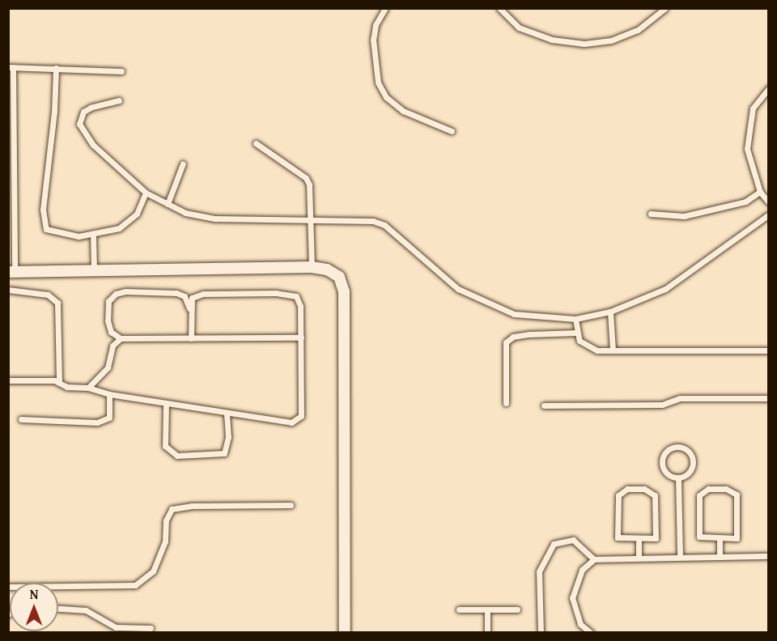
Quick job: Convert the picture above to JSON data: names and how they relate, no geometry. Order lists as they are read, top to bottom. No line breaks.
{"north":"top"}
